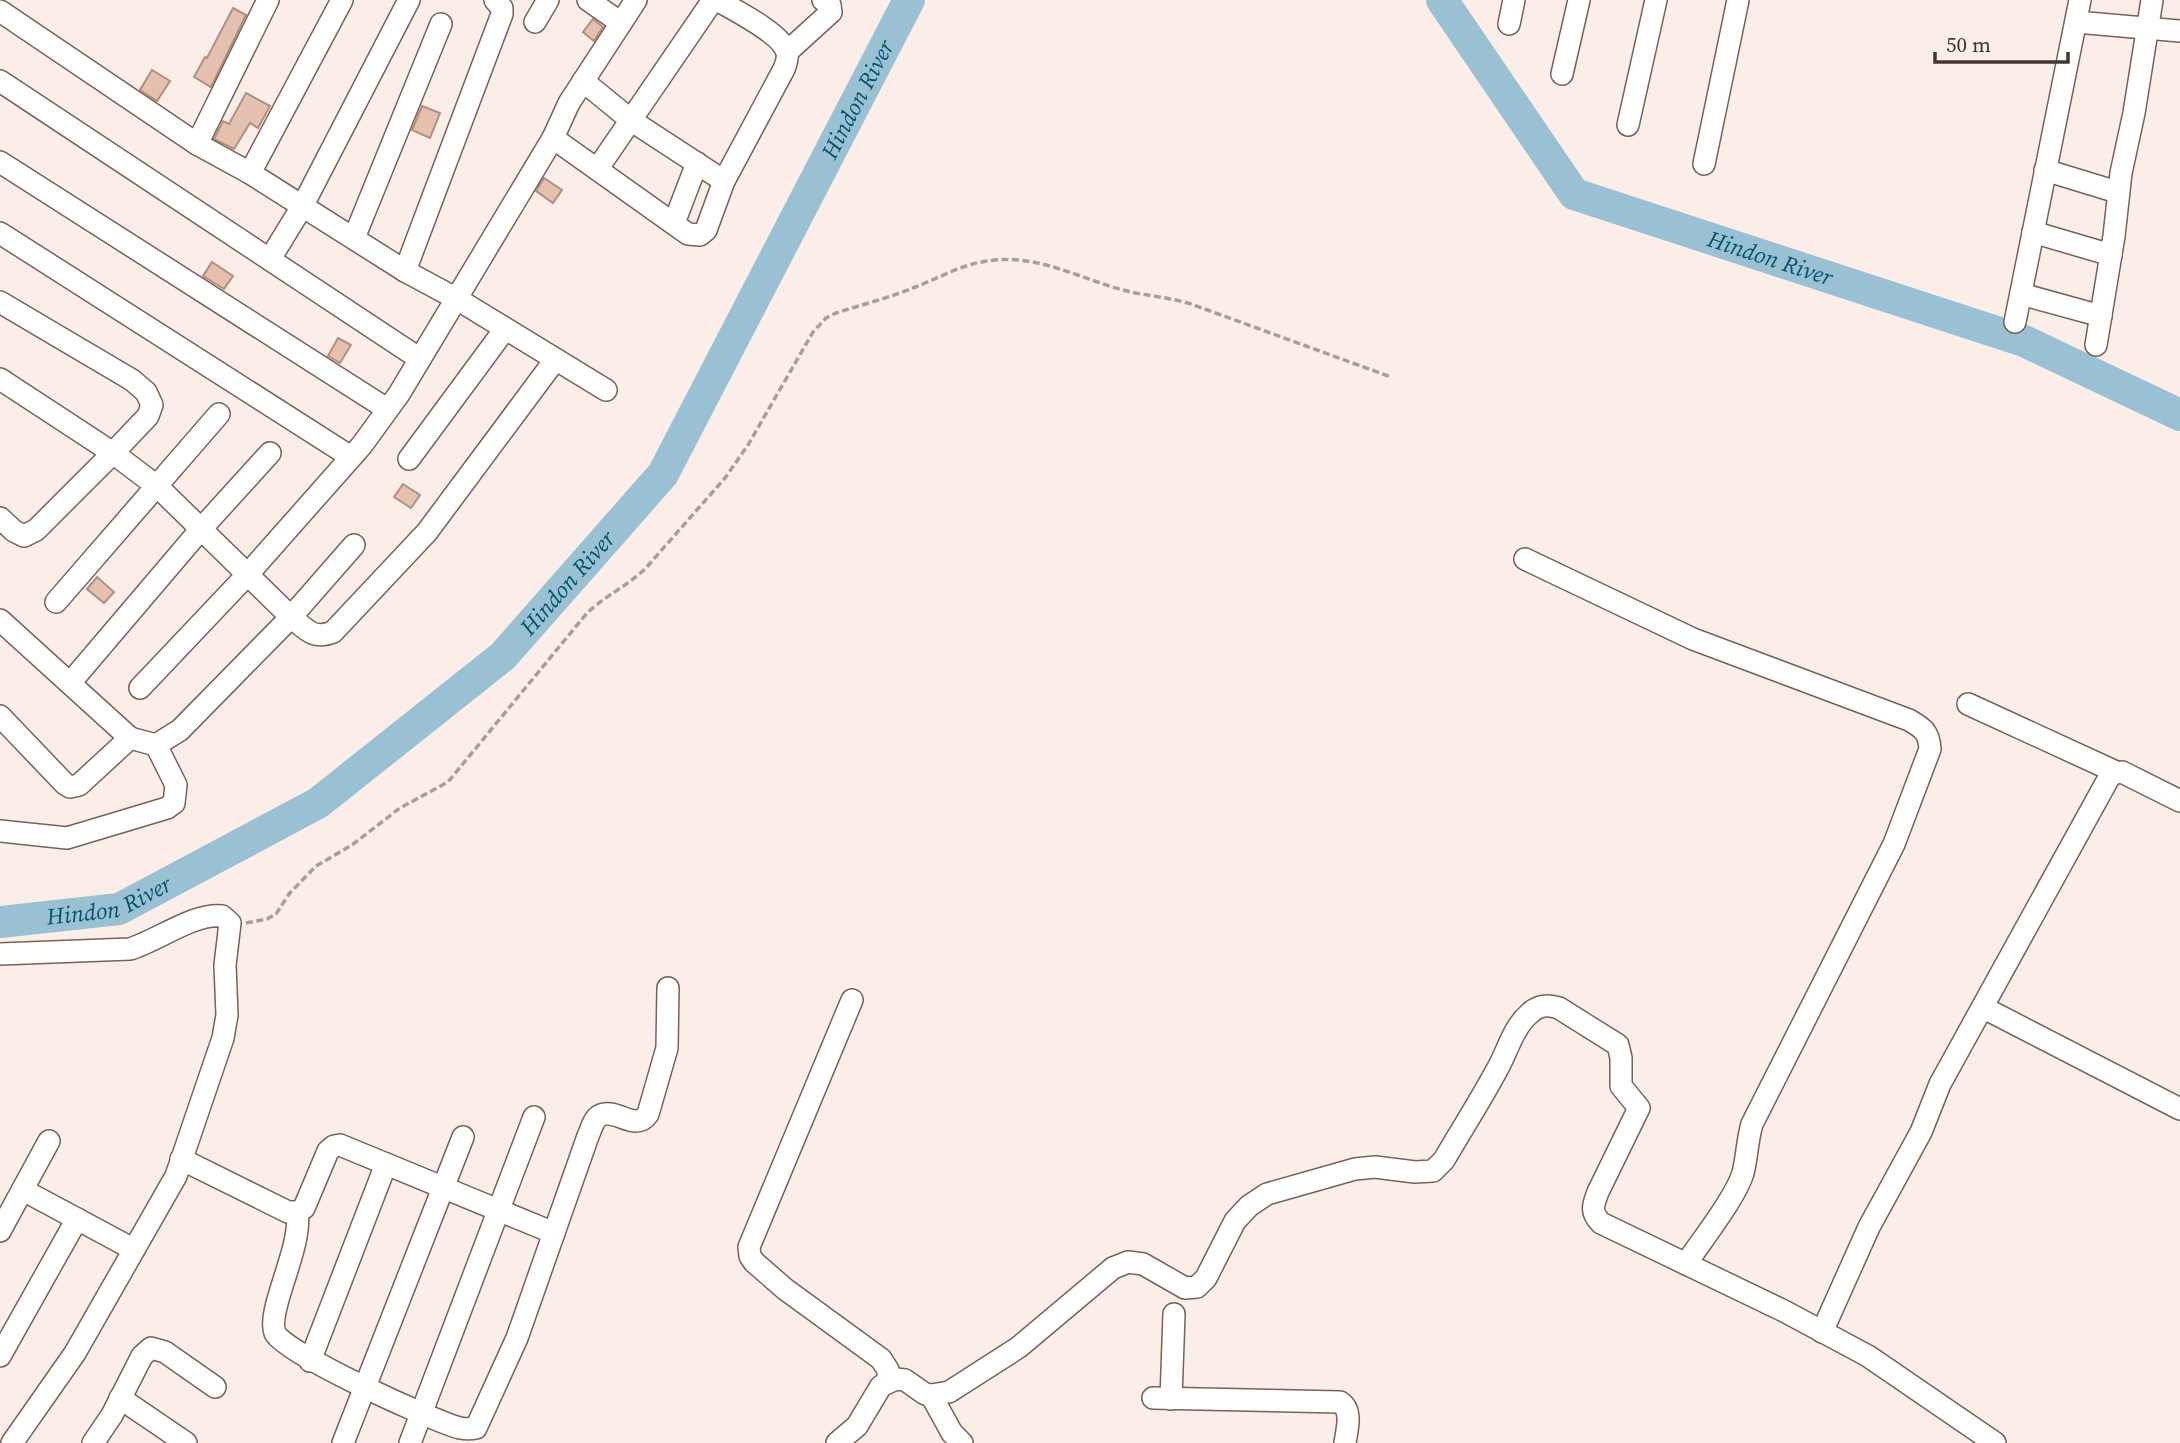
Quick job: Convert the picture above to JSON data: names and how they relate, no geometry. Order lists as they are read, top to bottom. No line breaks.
{"water":["Hindon River"],"scale_bar":"50 m"}
